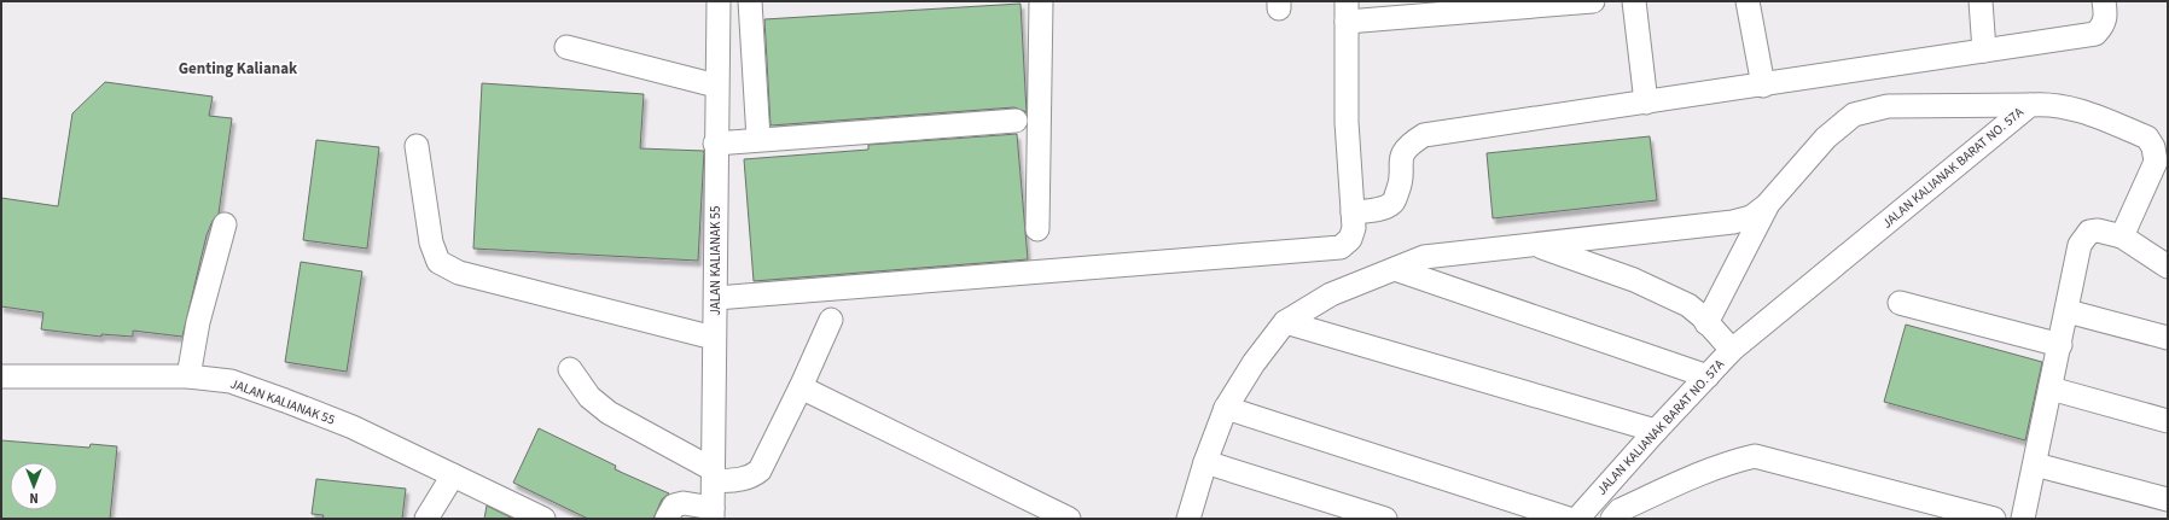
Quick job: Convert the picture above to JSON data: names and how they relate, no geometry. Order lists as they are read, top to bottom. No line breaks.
{"streets":{"lane":["JALAN KALIANAK BARAT NO. 57A","JALAN KALIANAK 55"]},"districts":["Genting Kalianak"],"north":"bottom"}
